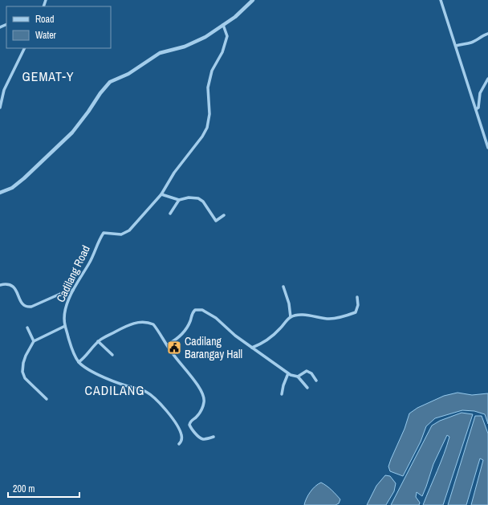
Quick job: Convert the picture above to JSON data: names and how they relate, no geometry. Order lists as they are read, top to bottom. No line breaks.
{"streets":{"street":["Cadilang Road"]},"districts":["GEMAT-Y","CADILANG"],"places":{"public building":["Cadilang Barangay Hall"]},"legend":["Road","Water"],"scale_bar":"200 m"}
